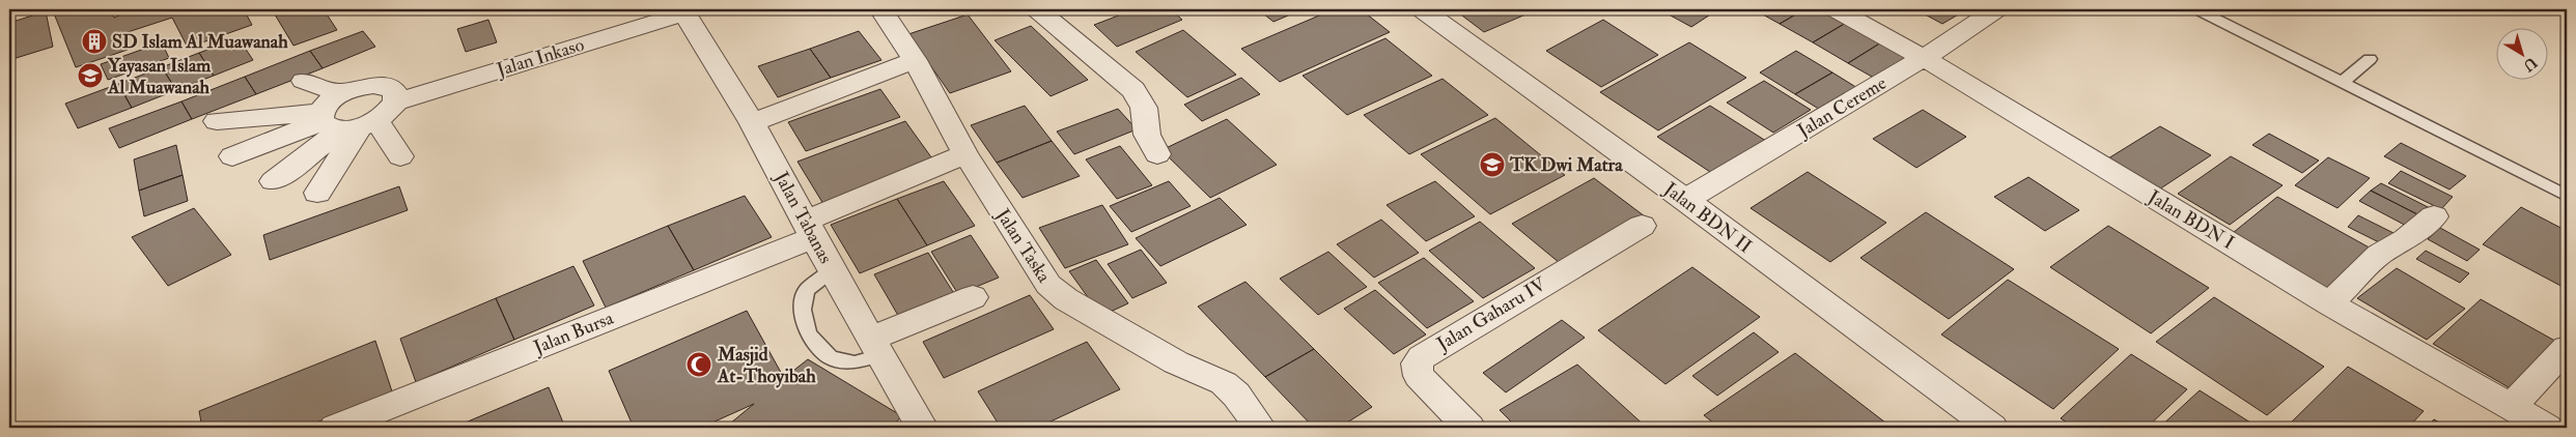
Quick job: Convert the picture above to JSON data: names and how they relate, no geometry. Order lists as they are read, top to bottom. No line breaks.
{"streets":{"street":["Jalan Inkaso","Jalan Cereme","Jalan Tabanas","Jalan BDN II","Jalan BDN I","Jalan Taska","Jalan Gaharu IV","Jalan Bursa"]},"crossings":[["Jalan Inkaso","Jalan Tabanas"],["Jalan Cereme","Jalan BDN II"],["Jalan Cereme","Jalan BDN I"],["Jalan Tabanas","Jalan Bursa"],["Jalan Taska","Jalan Bursa"]],"places":{"building":["SD Islam Al Muawanah"],"school or university":["Yayasan Islam Al Muawanah","TK Dwi Matra"],"mosque":["Masjid At-Thoyibah"]},"north":"bottom right"}
